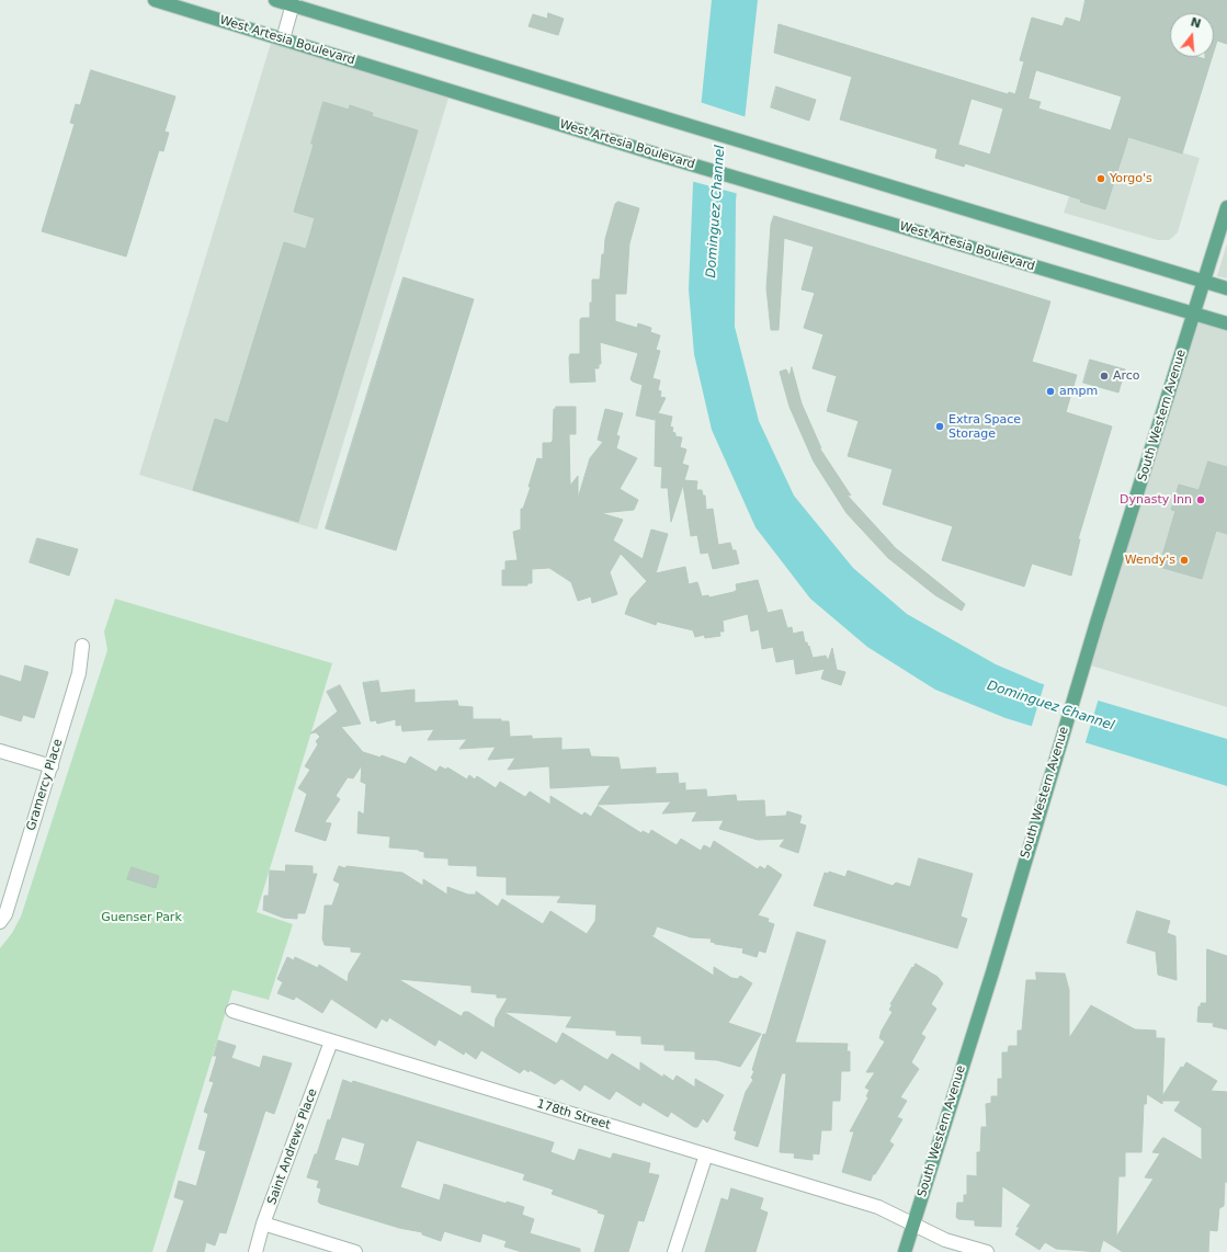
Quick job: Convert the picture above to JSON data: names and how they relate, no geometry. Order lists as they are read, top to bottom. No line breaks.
{"streets":{"main road":["West Artesia Boulevard","South Western Avenue"],"street":["Gramercy Place","178th Street","Saint Andrews Place"]},"crossings":[["West Artesia Boulevard","South Western Avenue"],["South Western Avenue","178th Street"],["178th Street","Saint Andrews Place"]],"water":["Dominguez Channel"],"parks":["Guenser Park"],"places":["Yorgo's","Arco","ampm","Extra Space Storage","Dynasty Inn","Wendy's"],"north":"top"}
